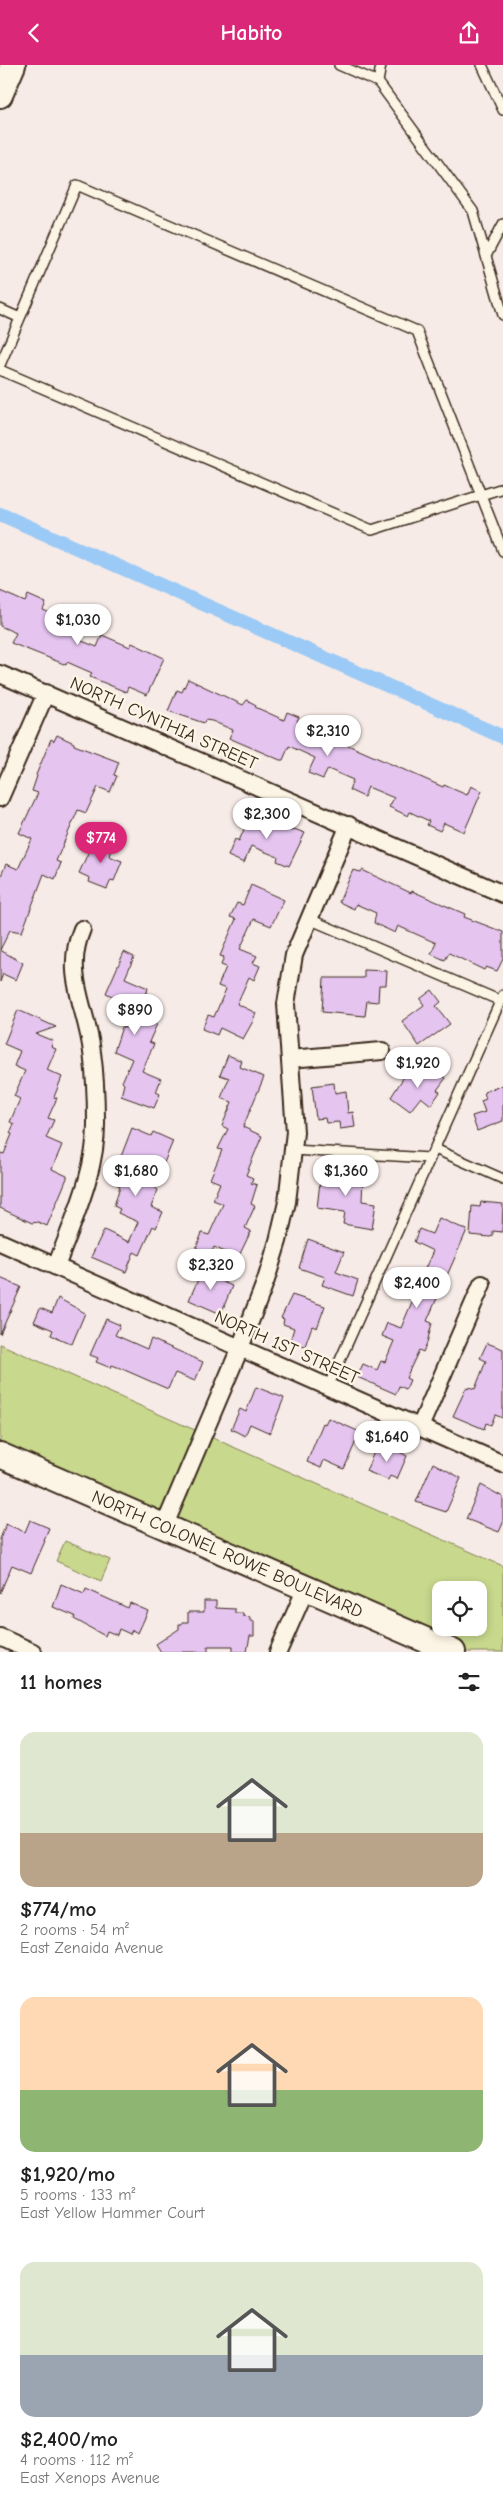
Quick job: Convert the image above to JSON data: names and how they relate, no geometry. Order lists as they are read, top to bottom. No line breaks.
{"streets":{"street":["NORTH CYNTHIA STREET","NORTH 1ST STREET","NORTH COLONEL ROWE BOULEVARD"]},"page":{"header":"Habito","price":["$1,030","$2,310","$2,300","$774","$890","$1,920","$1,680","$1,360","$2,320","$2,400","$1,640"],"heading":"11 homes","list":[{"name":"$774/mo","note":"2 rooms · 54 m² · East Zenaida Avenue"},{"name":"$1,920/mo","note":"5 rooms · 133 m² · East Yellow Hammer Court"},{"name":"$2,400/mo","note":"4 rooms · 112 m² · East Xenops Avenue"}]}}
